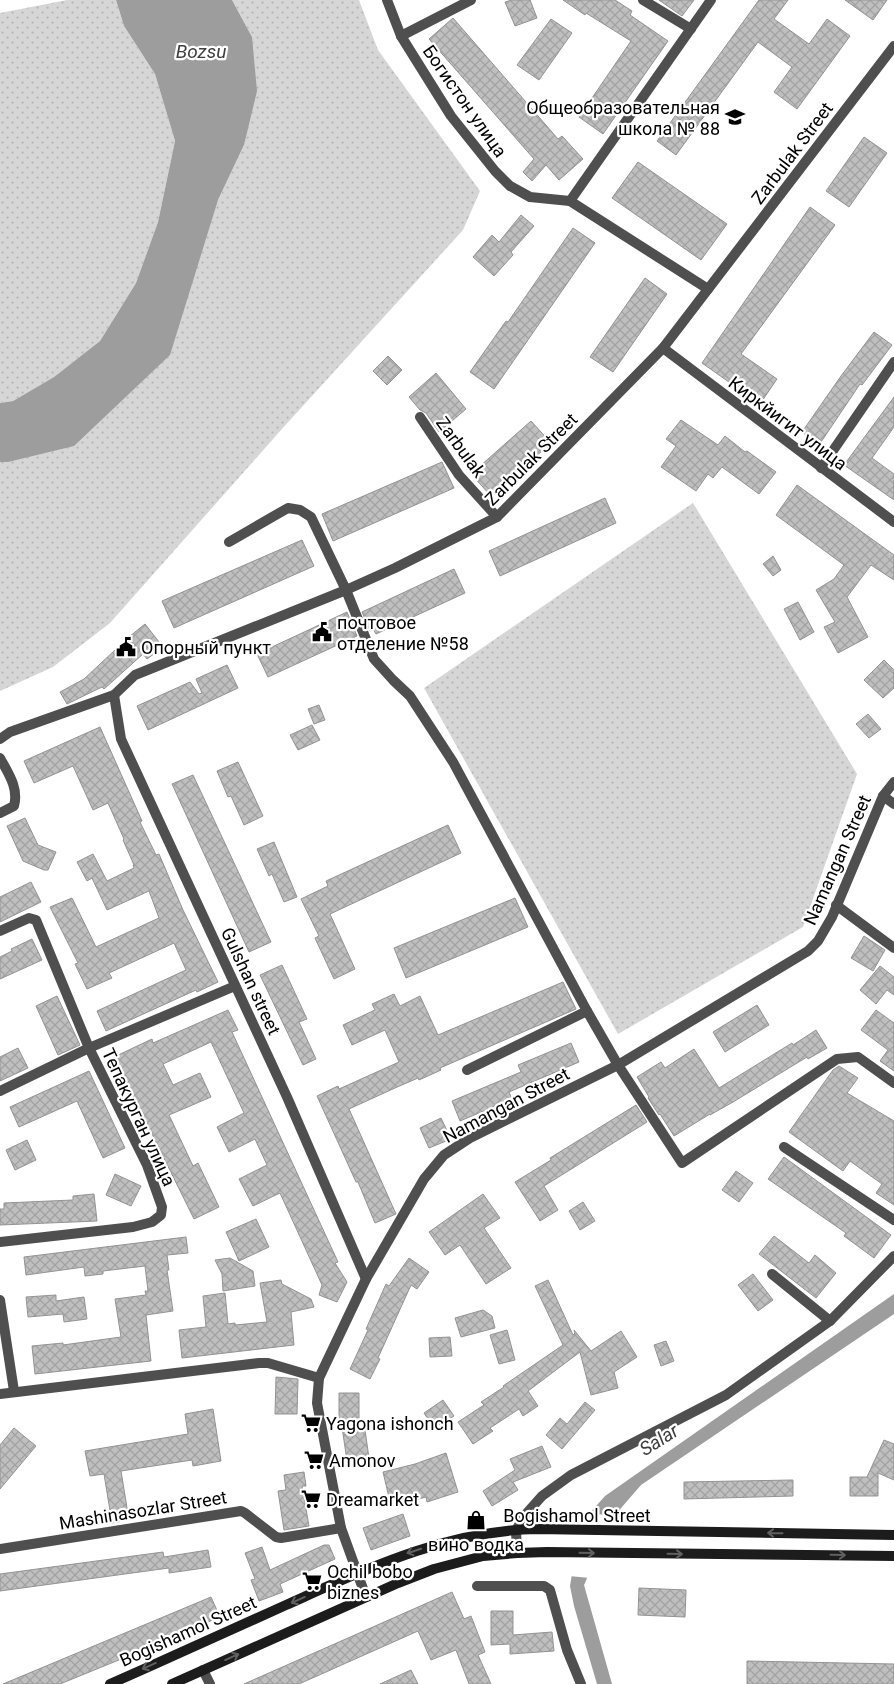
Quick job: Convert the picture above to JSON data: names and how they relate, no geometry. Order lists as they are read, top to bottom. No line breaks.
{"streets":{"main road":["Bogishamol Street"],"street":["Богистон улица","Zarbulak Street","Киркйигит улица","Zarbulak","Namangan Street","Gulshan street","Тепакурган улица","Mashinasozlar Street"]},"crossings":[["Zarbulak Street","Киркйигит улица"],["Zarbulak Street","Zarbulak"],["Zarbulak Street","Gulshan street"],["Namangan Street","Gulshan street"],["Namangan Street","Mashinasozlar Street"],["Namangan Street","Bogishamol Street"]],"water":["Bozsu","Salar"],"places":{"school or university":["Общеобразовательная школа № 88"],"public building":["почтовое отделение №58","Опорный пункт"],"supermarket":["Yagona ishonch","Amonov","Dreamarket","Ochil bobo biznes"],"shop":["вино водка"]}}
